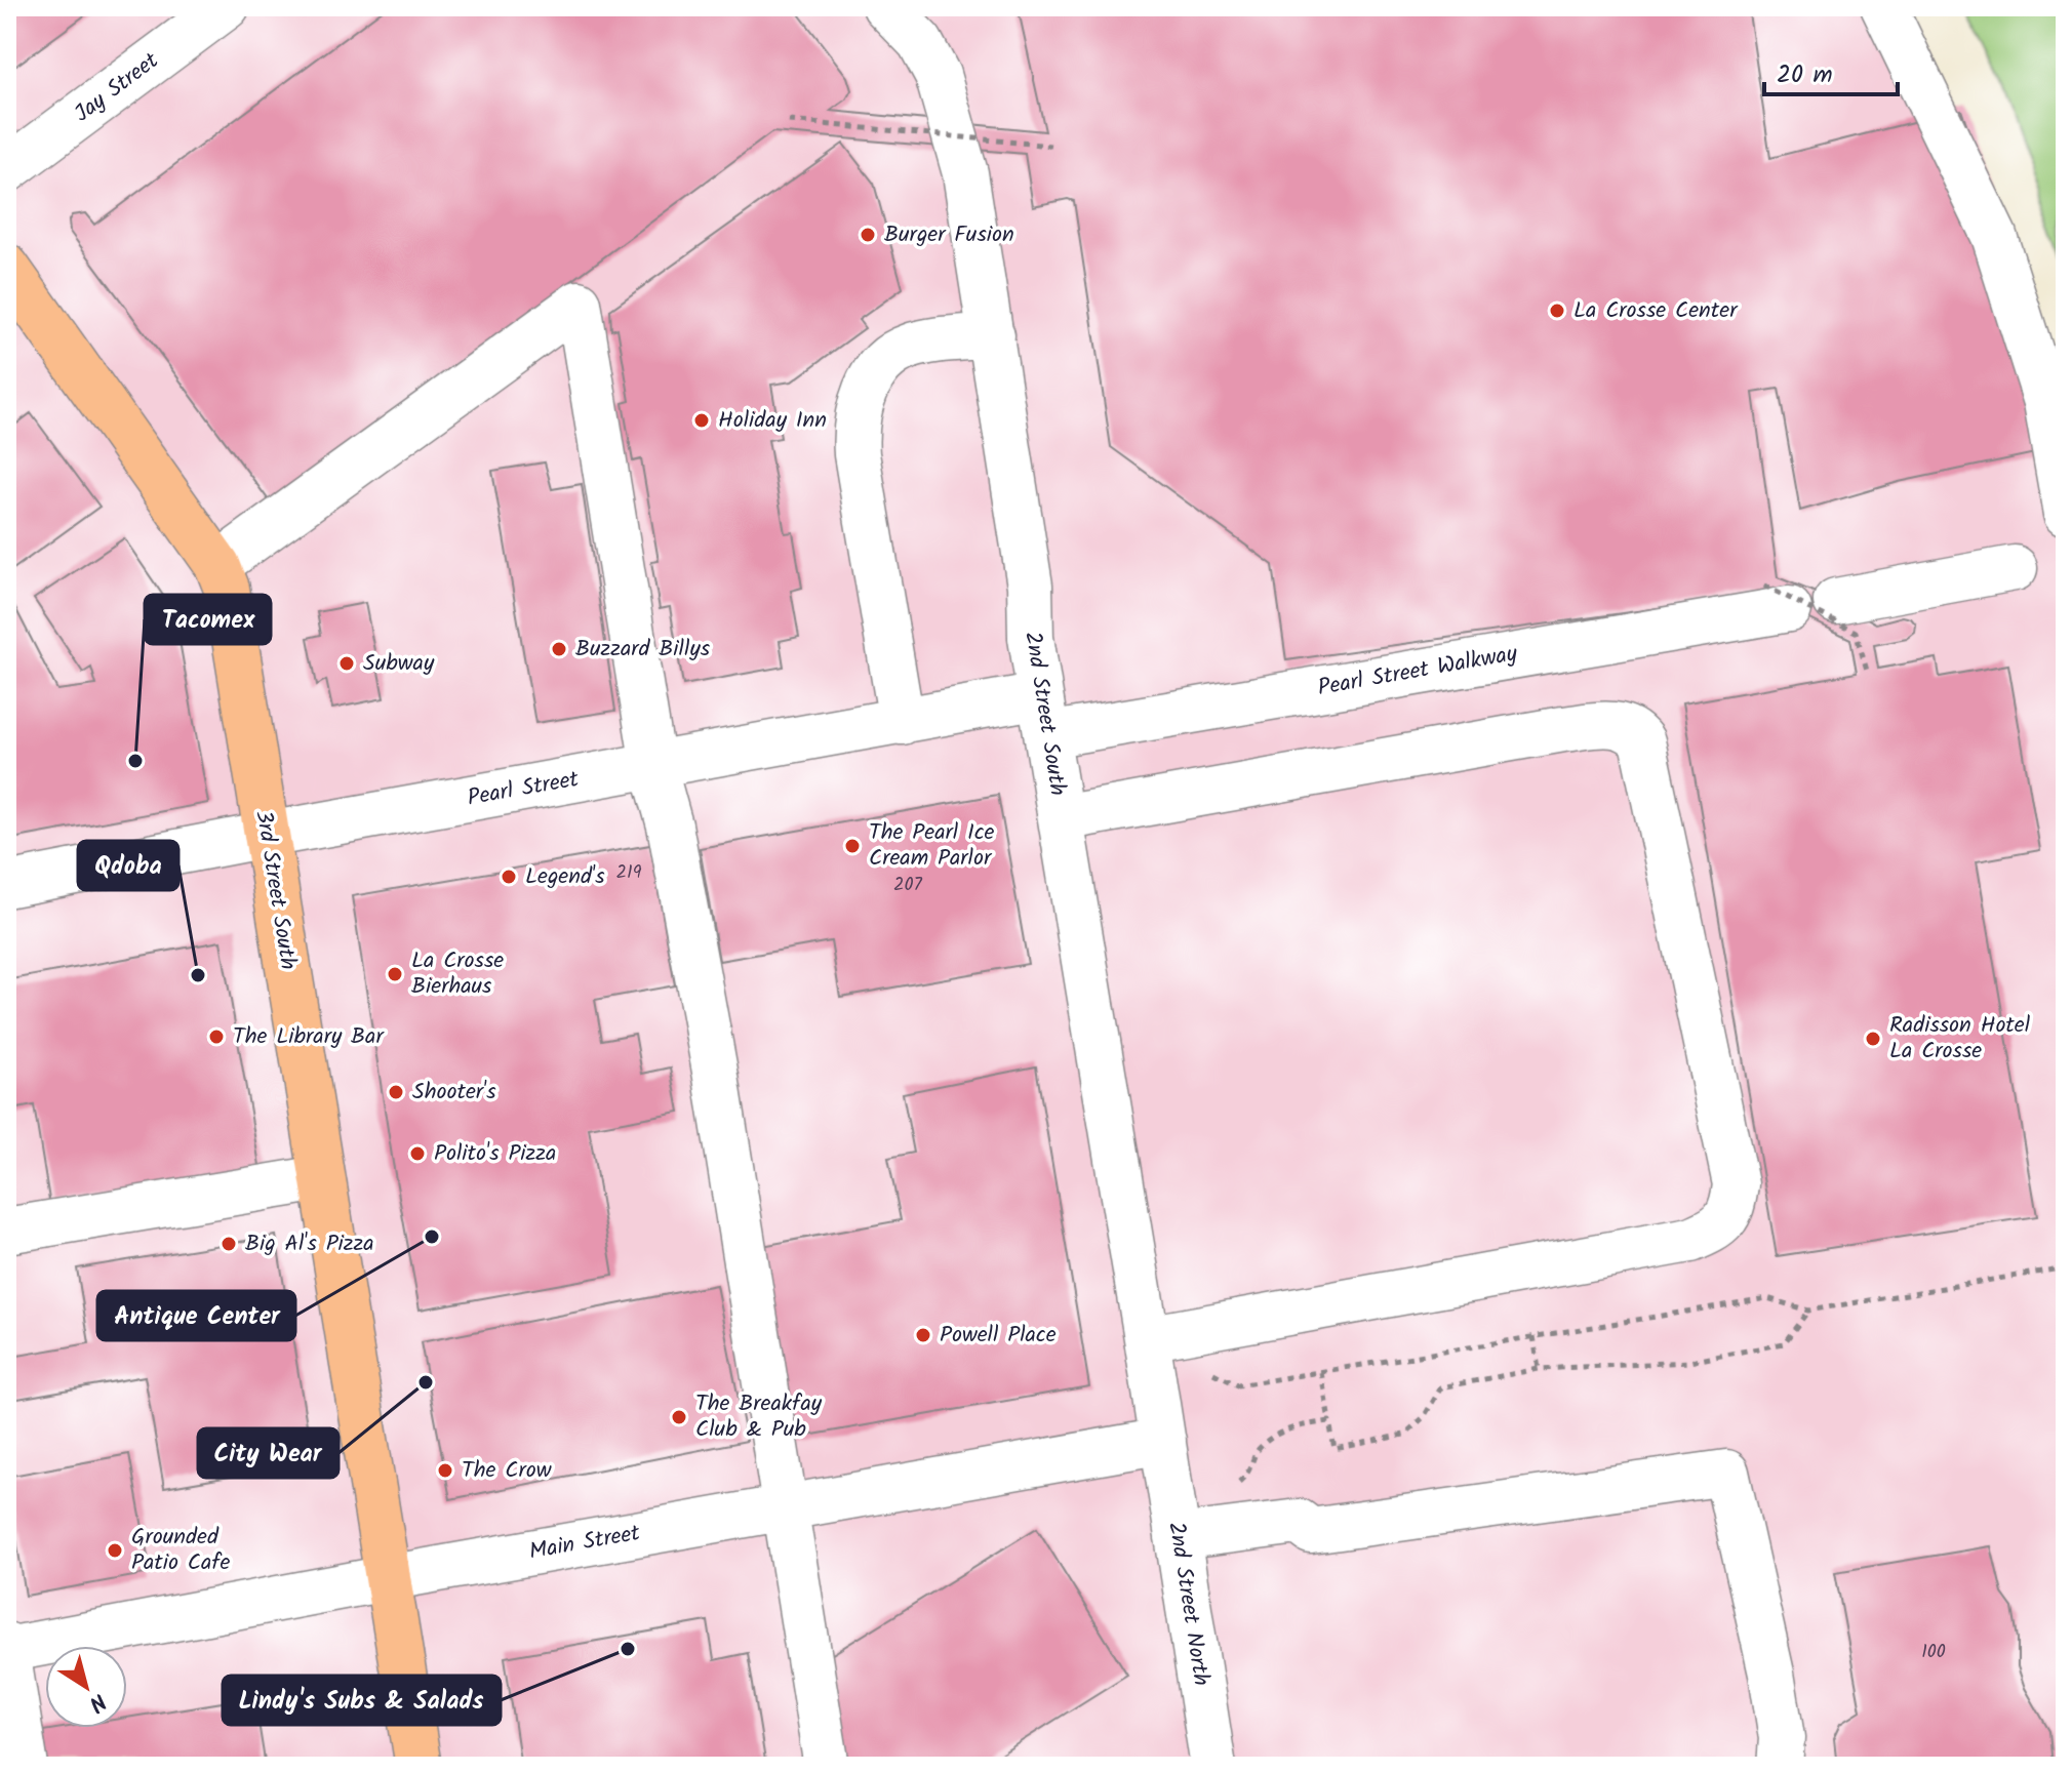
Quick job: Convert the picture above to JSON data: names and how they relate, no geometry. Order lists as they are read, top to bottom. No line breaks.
{"streets":{"highway":["3rd Street South"],"street":["Jay Street","Pearl Street Walkway","2nd Street South","Pearl Street","Main Street","2nd Street North"]},"crossings":[["Pearl Street Walkway","2nd Street South"],["Pearl Street Walkway","Pearl Street"],["2nd Street South","Pearl Street"],["2nd Street South","Main Street"],["2nd Street South","2nd Street North"],["Pearl Street","3rd Street South"],["3rd Street South","Main Street"],["Main Street","2nd Street North"]],"places":["Burger Fusion","La Crosse Center","Holiday Inn","Buzzard Billys","Subway","Tacomex","The Pearl Ice Cream Parlor","Legend's","La Crosse Bierhaus","Qdoba","The Library Bar","Radisson Hotel La Crosse","Shooter's","Polito's Pizza","Antique Center","Big Al's Pizza","Powell Place","City Wear","The Breakfay Club & Pub","The Crow","Grounded Patio Cafe","Lindy's Subs & Salads"],"house_numbers":["219","207","100"],"scale_bar":"20 m","north":"bottom right"}
